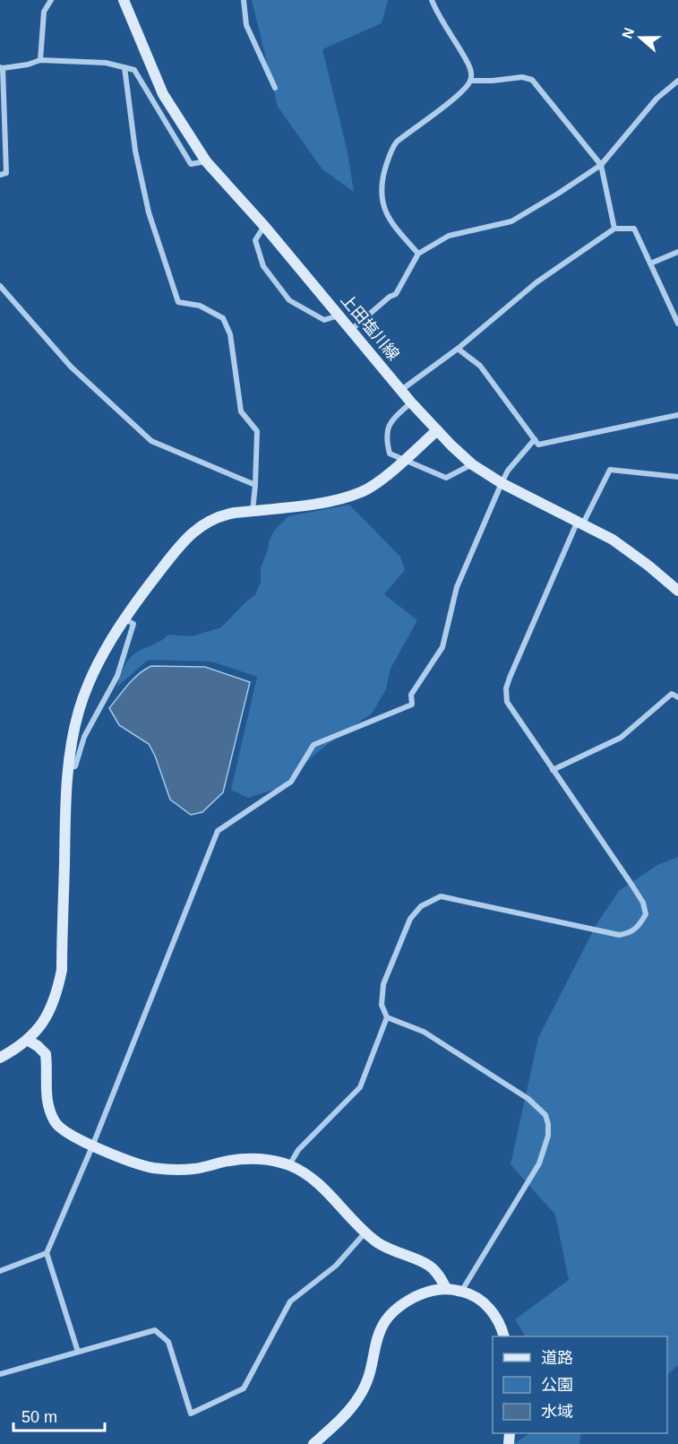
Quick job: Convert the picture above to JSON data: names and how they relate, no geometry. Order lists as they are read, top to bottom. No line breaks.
{"streets":{"street":["上田塩川線"]},"legend":["道路","公園","水域"],"scale_bar":"50 m","north":"left"}
